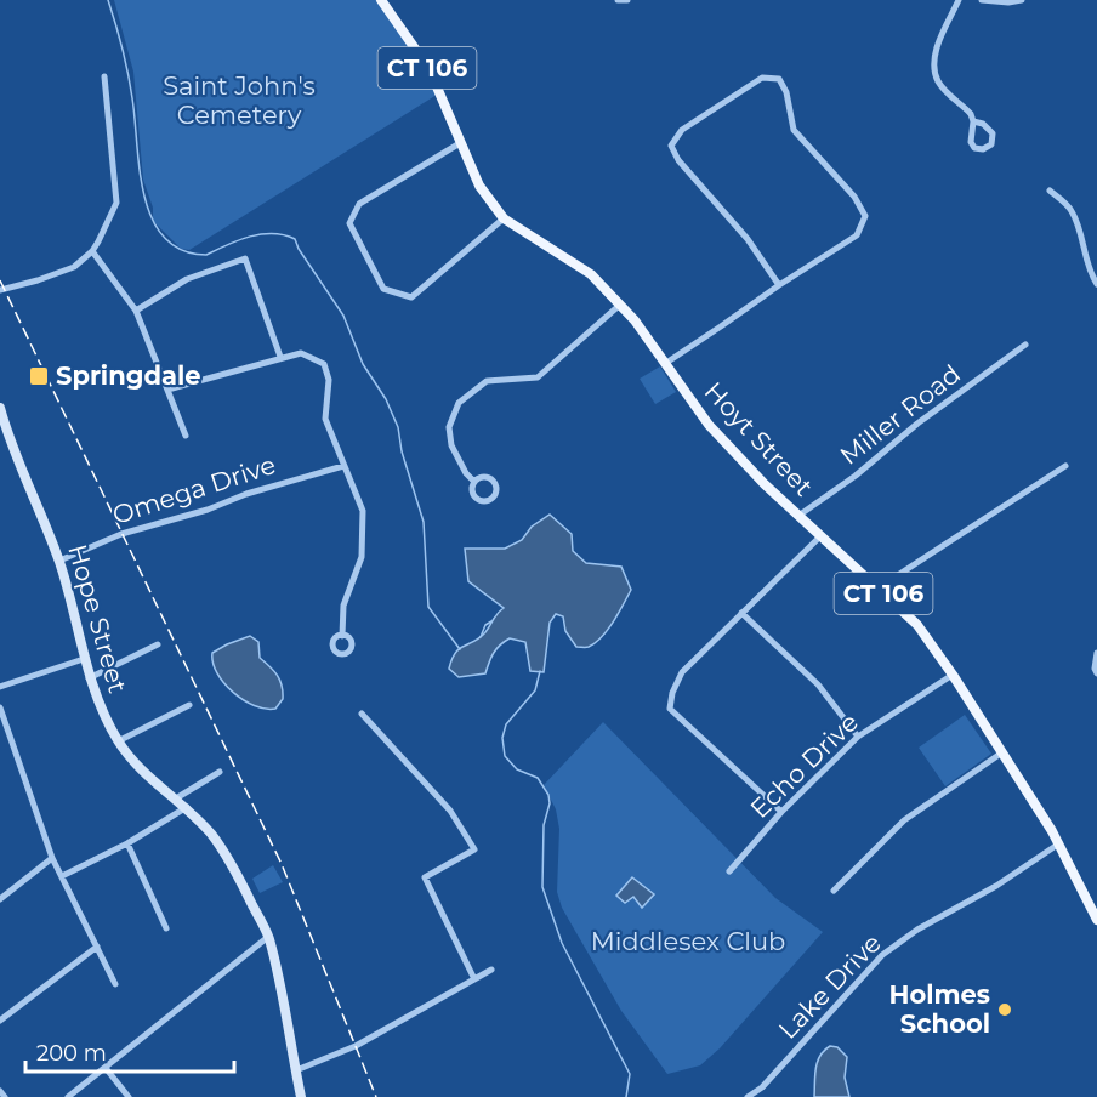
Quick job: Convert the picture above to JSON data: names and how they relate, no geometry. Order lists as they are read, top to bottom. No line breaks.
{"streets":{"main road":["CT 106","Hoyt Street","Hope Street"],"street":["Miller Road","Omega Drive","Echo Drive","Lake Drive"]},"crossings":[["Miller Road","Hoyt Street"],["Hoyt Street","Echo Drive"],["Hoyt Street","Lake Drive"],["Omega Drive","Hope Street"]],"parks":["Saint John's Cemetery","Middlesex Club"],"places":{"transit":["Springdale"],"other":["Holmes School"]},"scale_bar":"200 m"}
